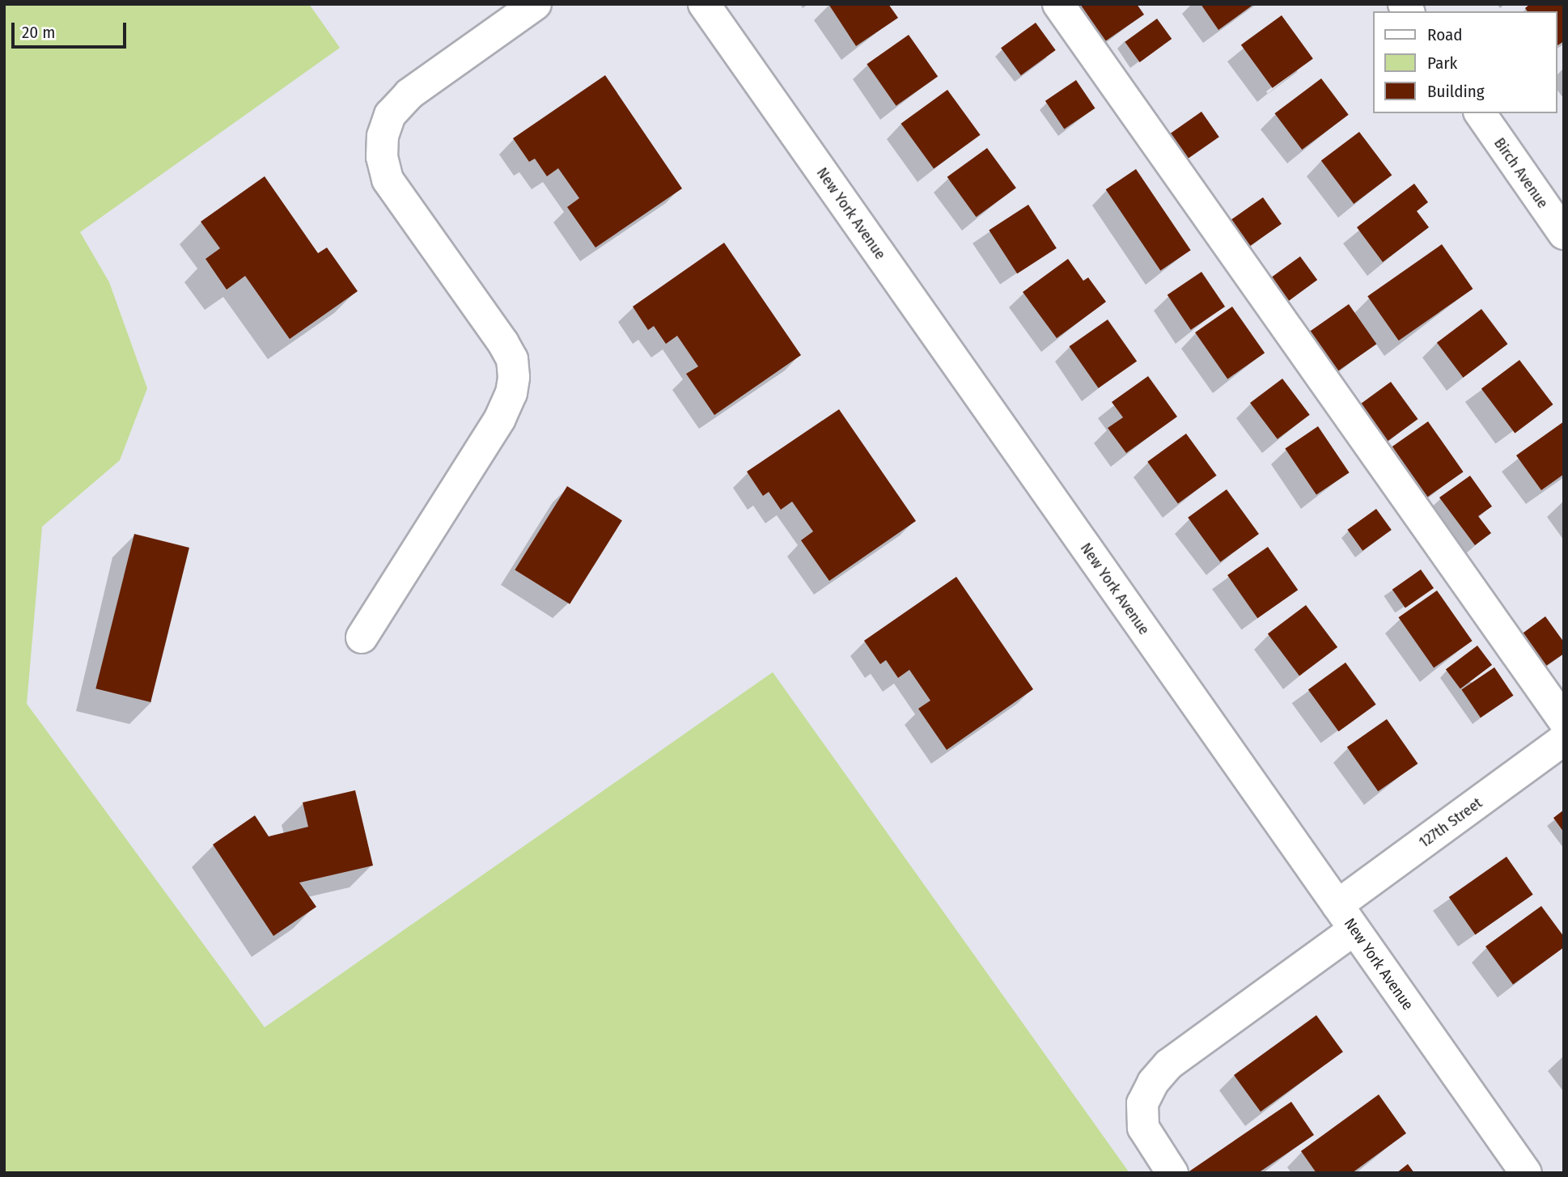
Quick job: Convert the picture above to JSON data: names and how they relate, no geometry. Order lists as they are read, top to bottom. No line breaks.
{"streets":{"street":["Birch Avenue","New York Avenue","127th Street"]},"crossings":[["New York Avenue","127th Street"]],"legend":["Road","Park","Building"],"scale_bar":"20 m"}
